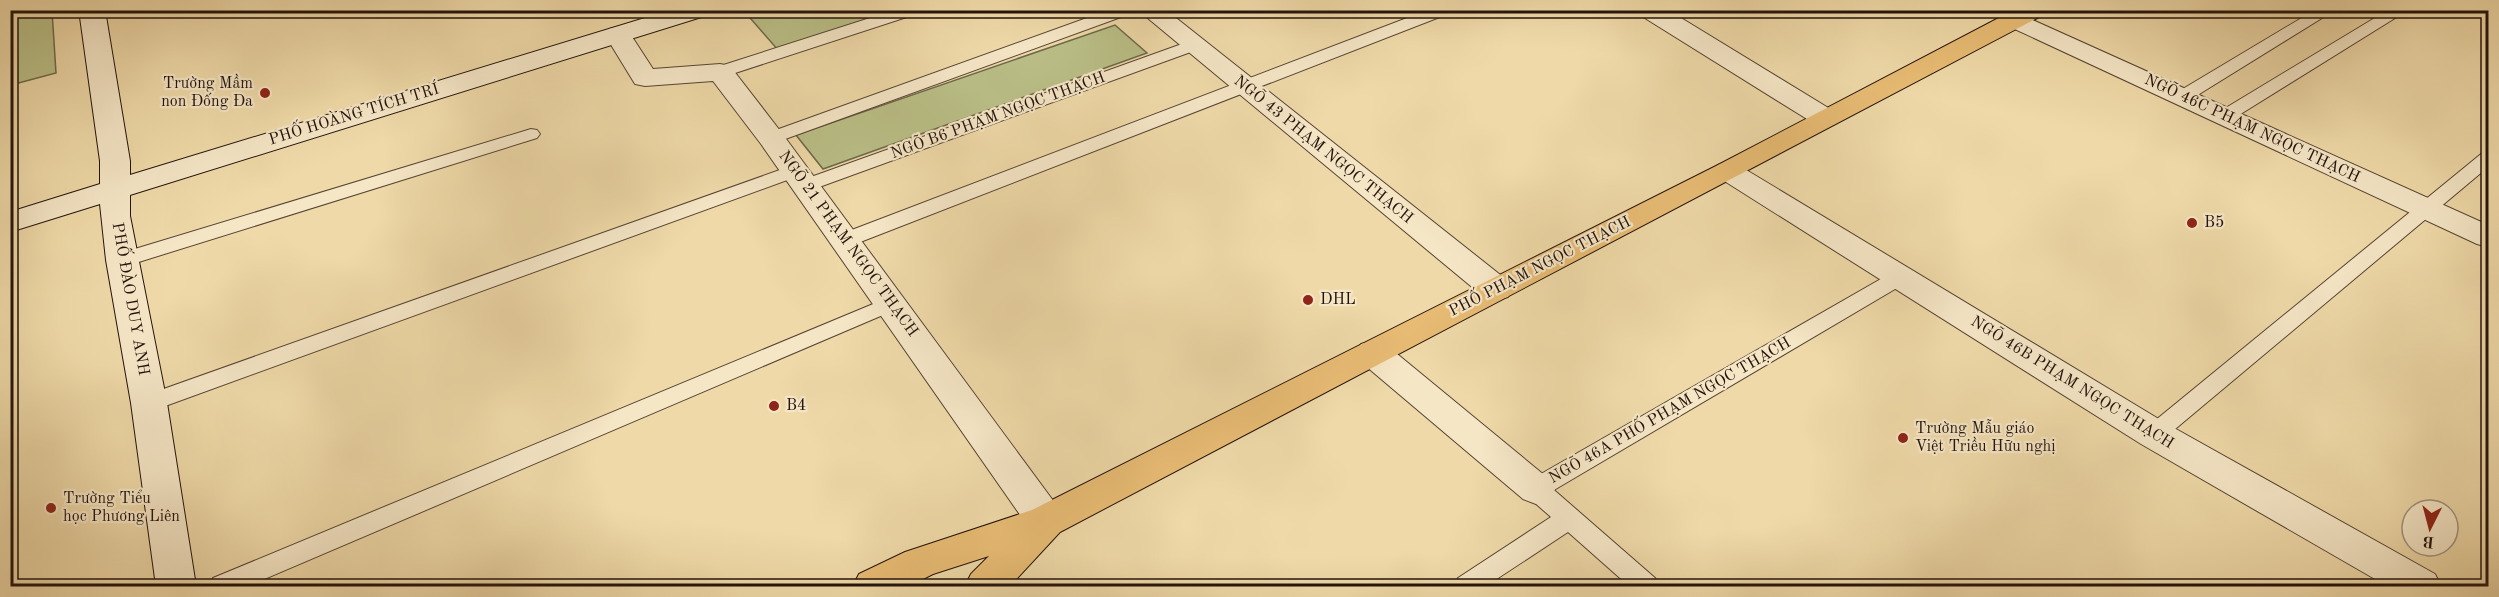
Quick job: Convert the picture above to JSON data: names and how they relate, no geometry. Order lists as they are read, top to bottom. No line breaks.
{"streets":{"main road":["PHỐ PHẠM NGỌC THẠCH"],"street":["PHỐ HOÀNG TÍCH TRÍ","NGÕ 46C PHẠM NGỌC THẠCH","NGÕ 43 PHẠM NGỌC THẠCH","NGÕ 21 PHẠM NGỌC THẠCH","PHỐ ĐÀO DUY ANH","NGÕ 46B PHẠM NGỌC THẠCH"],"lane":["NGÕ B6 PHẠM NGỌC THẠCH","NGÕ 46A PHỐ PHẠM NGỌC THẠCH"]},"crossings":[["PHỐ HOÀNG TÍCH TRÍ","PHỐ ĐÀO DUY ANH"],["NGÕ B6 PHẠM NGỌC THẠCH","NGÕ 43 PHẠM NGỌC THẠCH"],["NGÕ B6 PHẠM NGỌC THẠCH","NGÕ 21 PHẠM NGỌC THẠCH"],["NGÕ B6 PHẠM NGỌC THẠCH","PHỐ ĐÀO DUY ANH"],["NGÕ 46C PHẠM NGỌC THẠCH","PHỐ PHẠM NGỌC THẠCH"],["NGÕ 43 PHẠM NGỌC THẠCH","PHỐ PHẠM NGỌC THẠCH"],["NGÕ 21 PHẠM NGỌC THẠCH","PHỐ PHẠM NGỌC THẠCH"],["PHỐ PHẠM NGỌC THẠCH","NGÕ 46B PHẠM NGỌC THẠCH"],["NGÕ 46B PHẠM NGỌC THẠCH","NGÕ 46A PHỐ PHẠM NGỌC THẠCH"]],"places":["Trường Mầm non Đống Đa","B5","DHL","B4","Trường Mẫu giáo Việt Triều Hữu nghị","Trường Tiểu học Phương Liên"],"north":"bottom"}
